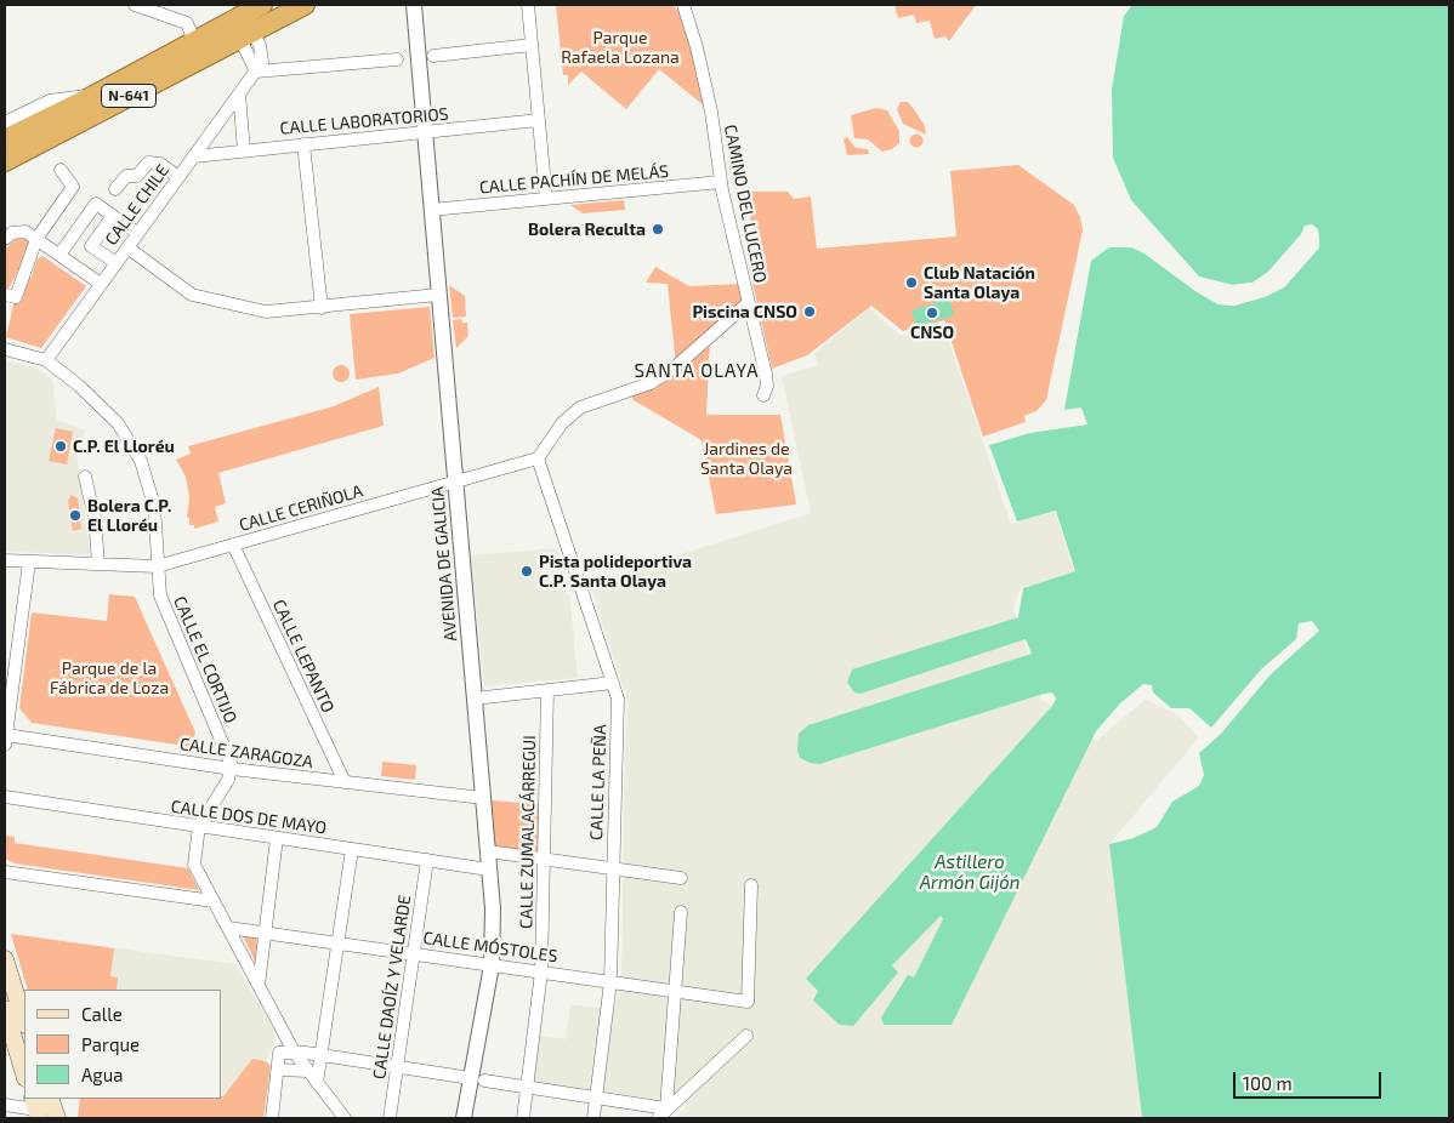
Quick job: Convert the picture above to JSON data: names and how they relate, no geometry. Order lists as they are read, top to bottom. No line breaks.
{"streets":{"highway":["N-641"],"street":["CALLE LABORATORIOS","CALLE PACHÍN DE MELÁS","CAMINO DEL LUCERO","CALLE CHILE","CALLE CERIÑOLA","AVENIDA DE GALICIA","CALLE LEPANTO","CALLE EL CORTIJO","CALLE ZARAGOZA","CALLE LA PEÑA","CALLE DOS DE MAYO","CALLE ZUMALACÁRREGUI","CALLE MÓSTOLES","CALLE DAOÍZ Y VELARDE"]},"crossings":[["CALLE LABORATORIOS","CALLE CHILE"],["CALLE LABORATORIOS","AVENIDA DE GALICIA"],["CALLE PACHÍN DE MELÁS","CAMINO DEL LUCERO"],["CALLE PACHÍN DE MELÁS","AVENIDA DE GALICIA"],["CALLE CHILE","CALLE EL CORTIJO"],["CALLE CERIÑOLA","AVENIDA DE GALICIA"],["CALLE CERIÑOLA","CALLE LEPANTO"],["CALLE CERIÑOLA","CALLE EL CORTIJO"],["CALLE CERIÑOLA","CALLE LA PEÑA"],["AVENIDA DE GALICIA","CALLE ZARAGOZA"],["AVENIDA DE GALICIA","CALLE DOS DE MAYO"],["AVENIDA DE GALICIA","CALLE MÓSTOLES"],["CALLE LEPANTO","CALLE ZARAGOZA"],["CALLE EL CORTIJO","CALLE ZARAGOZA"],["CALLE LA PEÑA","CALLE MÓSTOLES"],["CALLE DOS DE MAYO","CALLE DAOÍZ Y VELARDE"],["CALLE ZUMALACÁRREGUI","CALLE MÓSTOLES"],["CALLE MÓSTOLES","CALLE DAOÍZ Y VELARDE"]],"districts":["SANTA OLAYA"],"water":["Astillero Armón Gijón"],"parks":["Parque Rafaela Lozana","Jardines de Santa Olaya","Parque de la Fábrica de Loza"],"places":["Bolera Reculta","Club Natación Santa Olaya","Piscina CNSO","CNSO","C.P. El Lloréu","Bolera C.P. El Lloréu","Pista polideportiva C.P. Santa Olaya"],"legend":["Calle","Parque","Agua"],"scale_bar":"100 m"}
